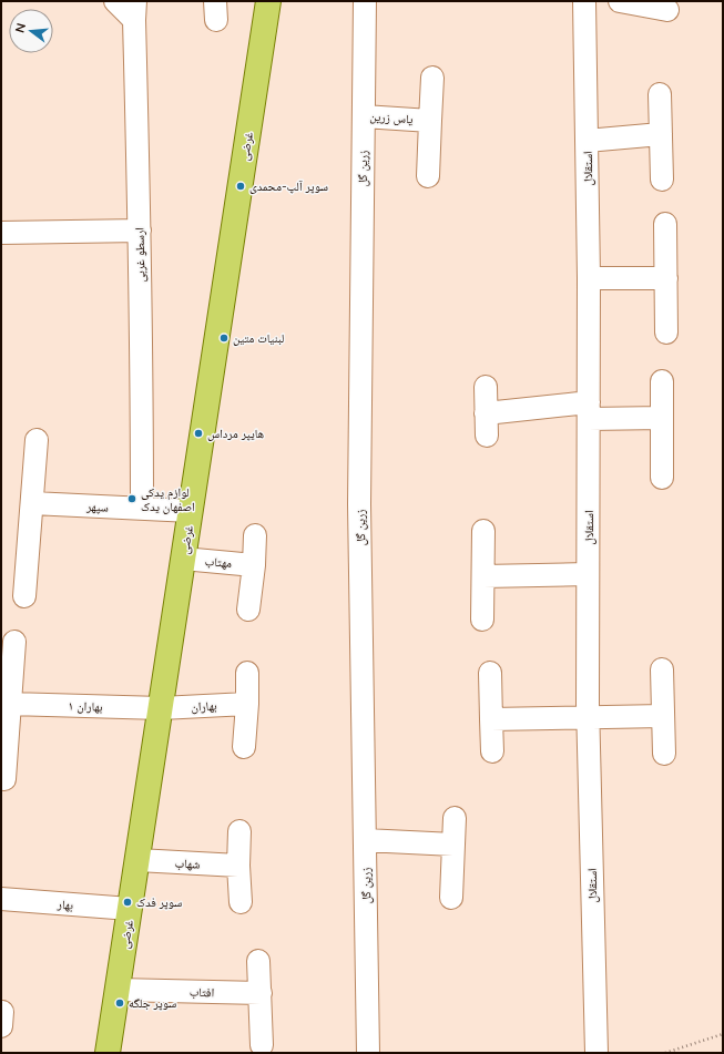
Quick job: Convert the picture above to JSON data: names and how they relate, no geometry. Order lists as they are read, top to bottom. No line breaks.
{"streets":{"main road":["غرضی"],"street":["یاس زرین","زرین گل","استقلال","ارسطو غربی","سپهر","مهتاب","بهاران ۱","بهاران","شهاب","بهار","افتاب"]},"crossings":[["یاس زرین","زرین گل"],["غرضی","سپهر"],["غرضی","مهتاب"],["غرضی","بهاران ۱"],["غرضی","بهاران"],["غرضی","شهاب"],["غرضی","بهار"],["غرضی","افتاب"],["ارسطو غربی","سپهر"],["بهاران ۱","بهاران"]],"places":["سوپر آلپ-محمدی","لبنیات متین","هایپر مرداس","لوازم یدکی اصفهان یدک","سوپر فدک","سوپر جلگه"],"north":"left"}
